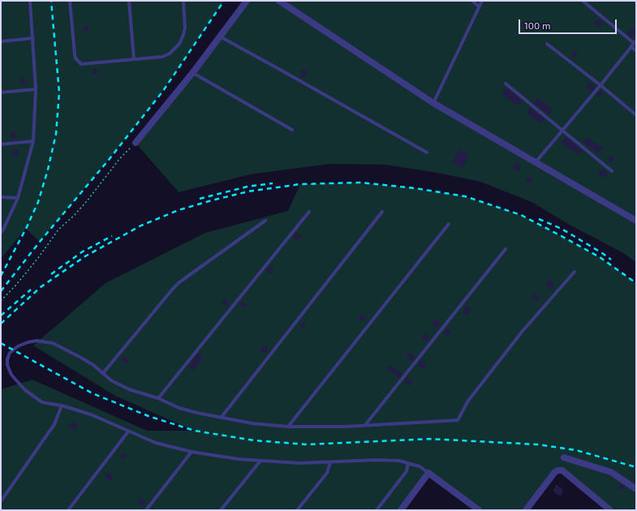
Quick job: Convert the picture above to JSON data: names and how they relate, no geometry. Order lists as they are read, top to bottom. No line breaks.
{"scale_bar":"100 m"}
